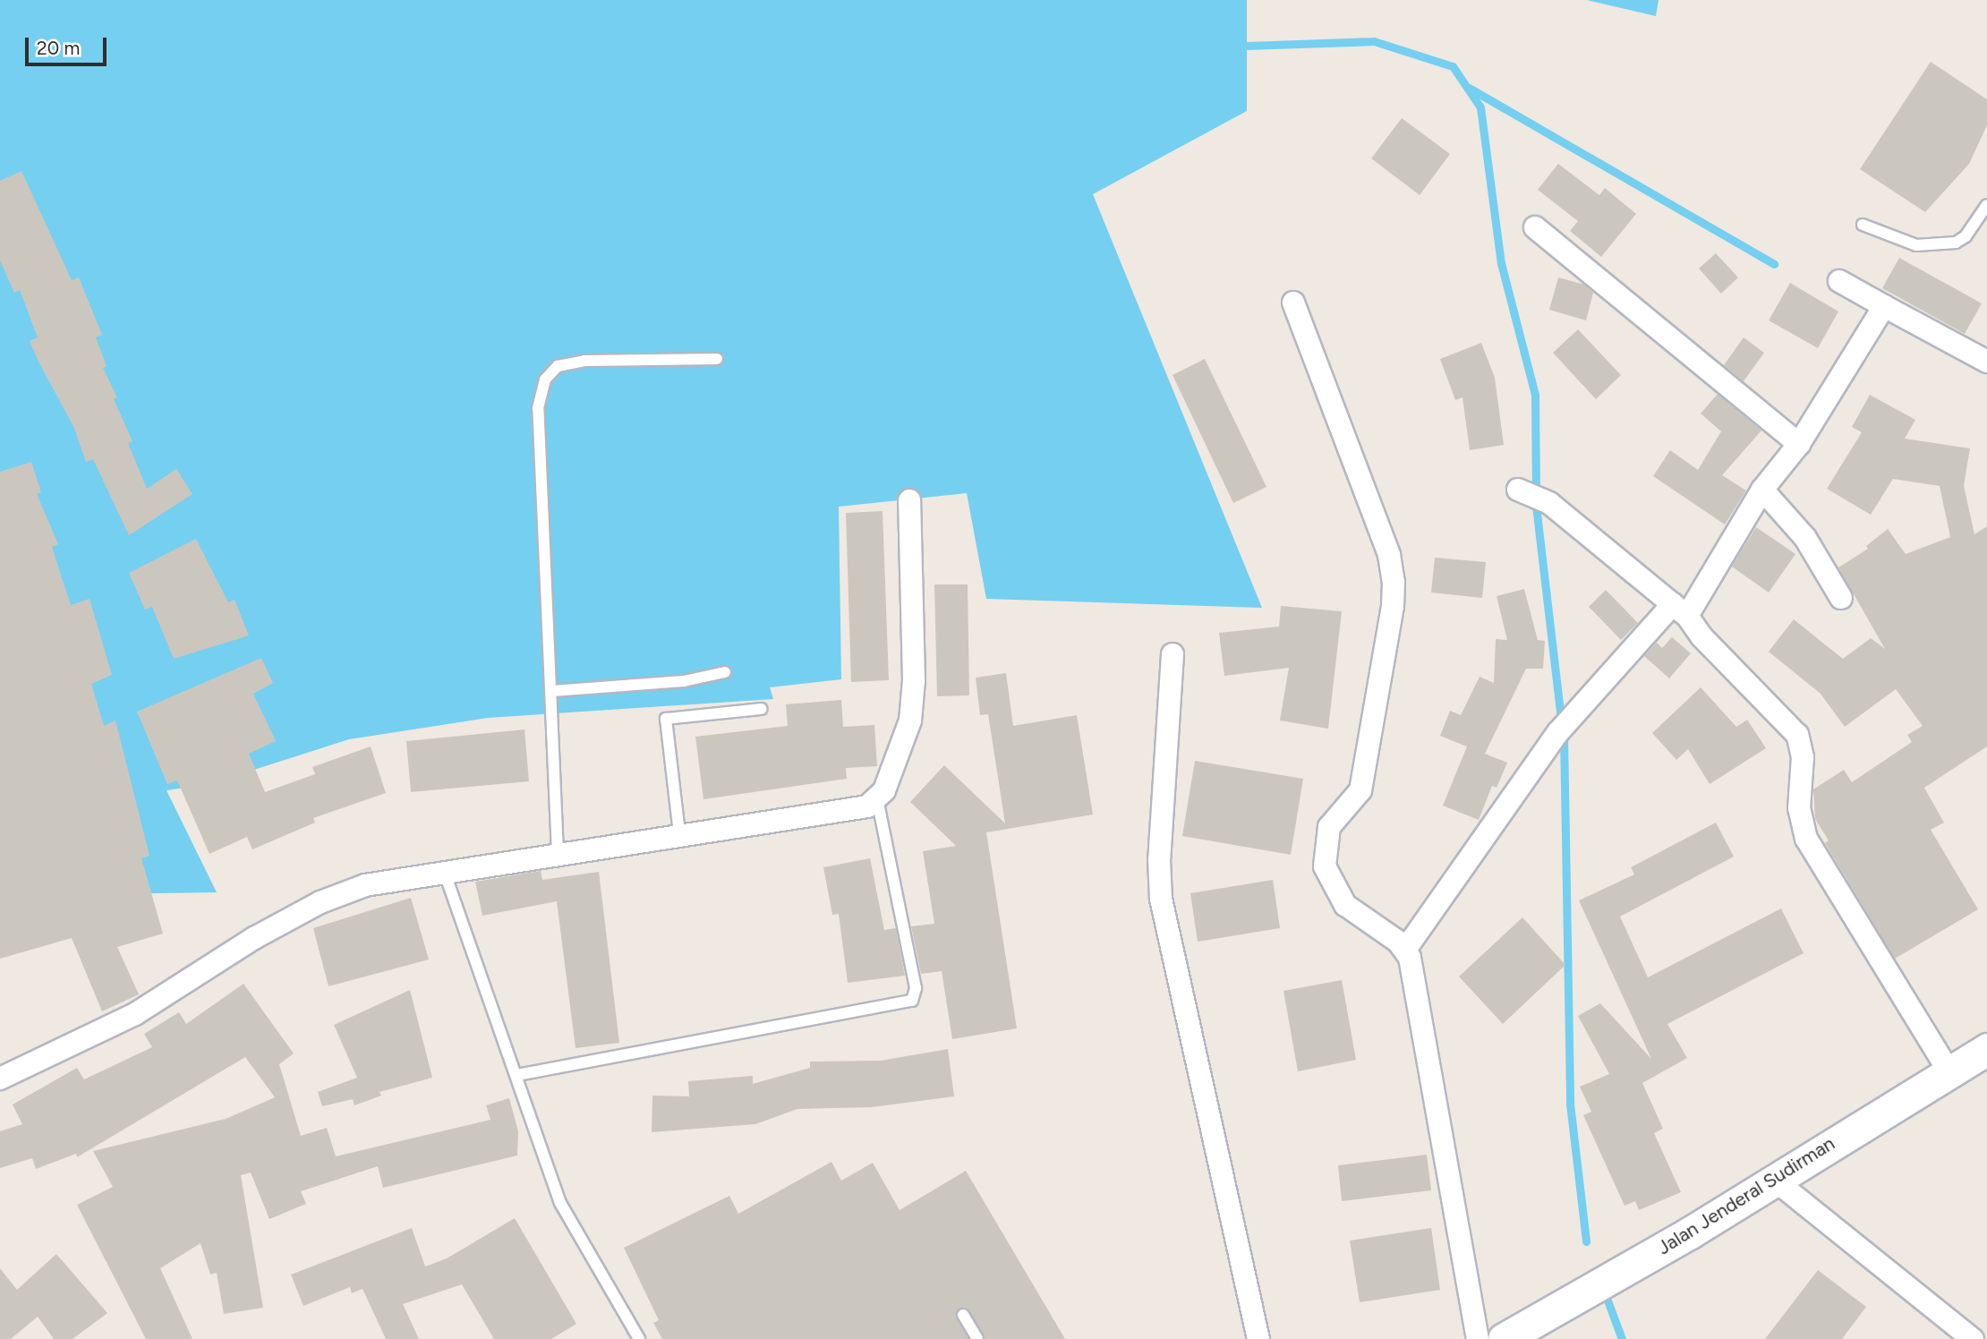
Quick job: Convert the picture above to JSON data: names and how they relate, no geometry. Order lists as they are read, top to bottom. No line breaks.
{"streets":{"main road":["Jalan Jenderal Sudirman"]},"scale_bar":"20 m"}
